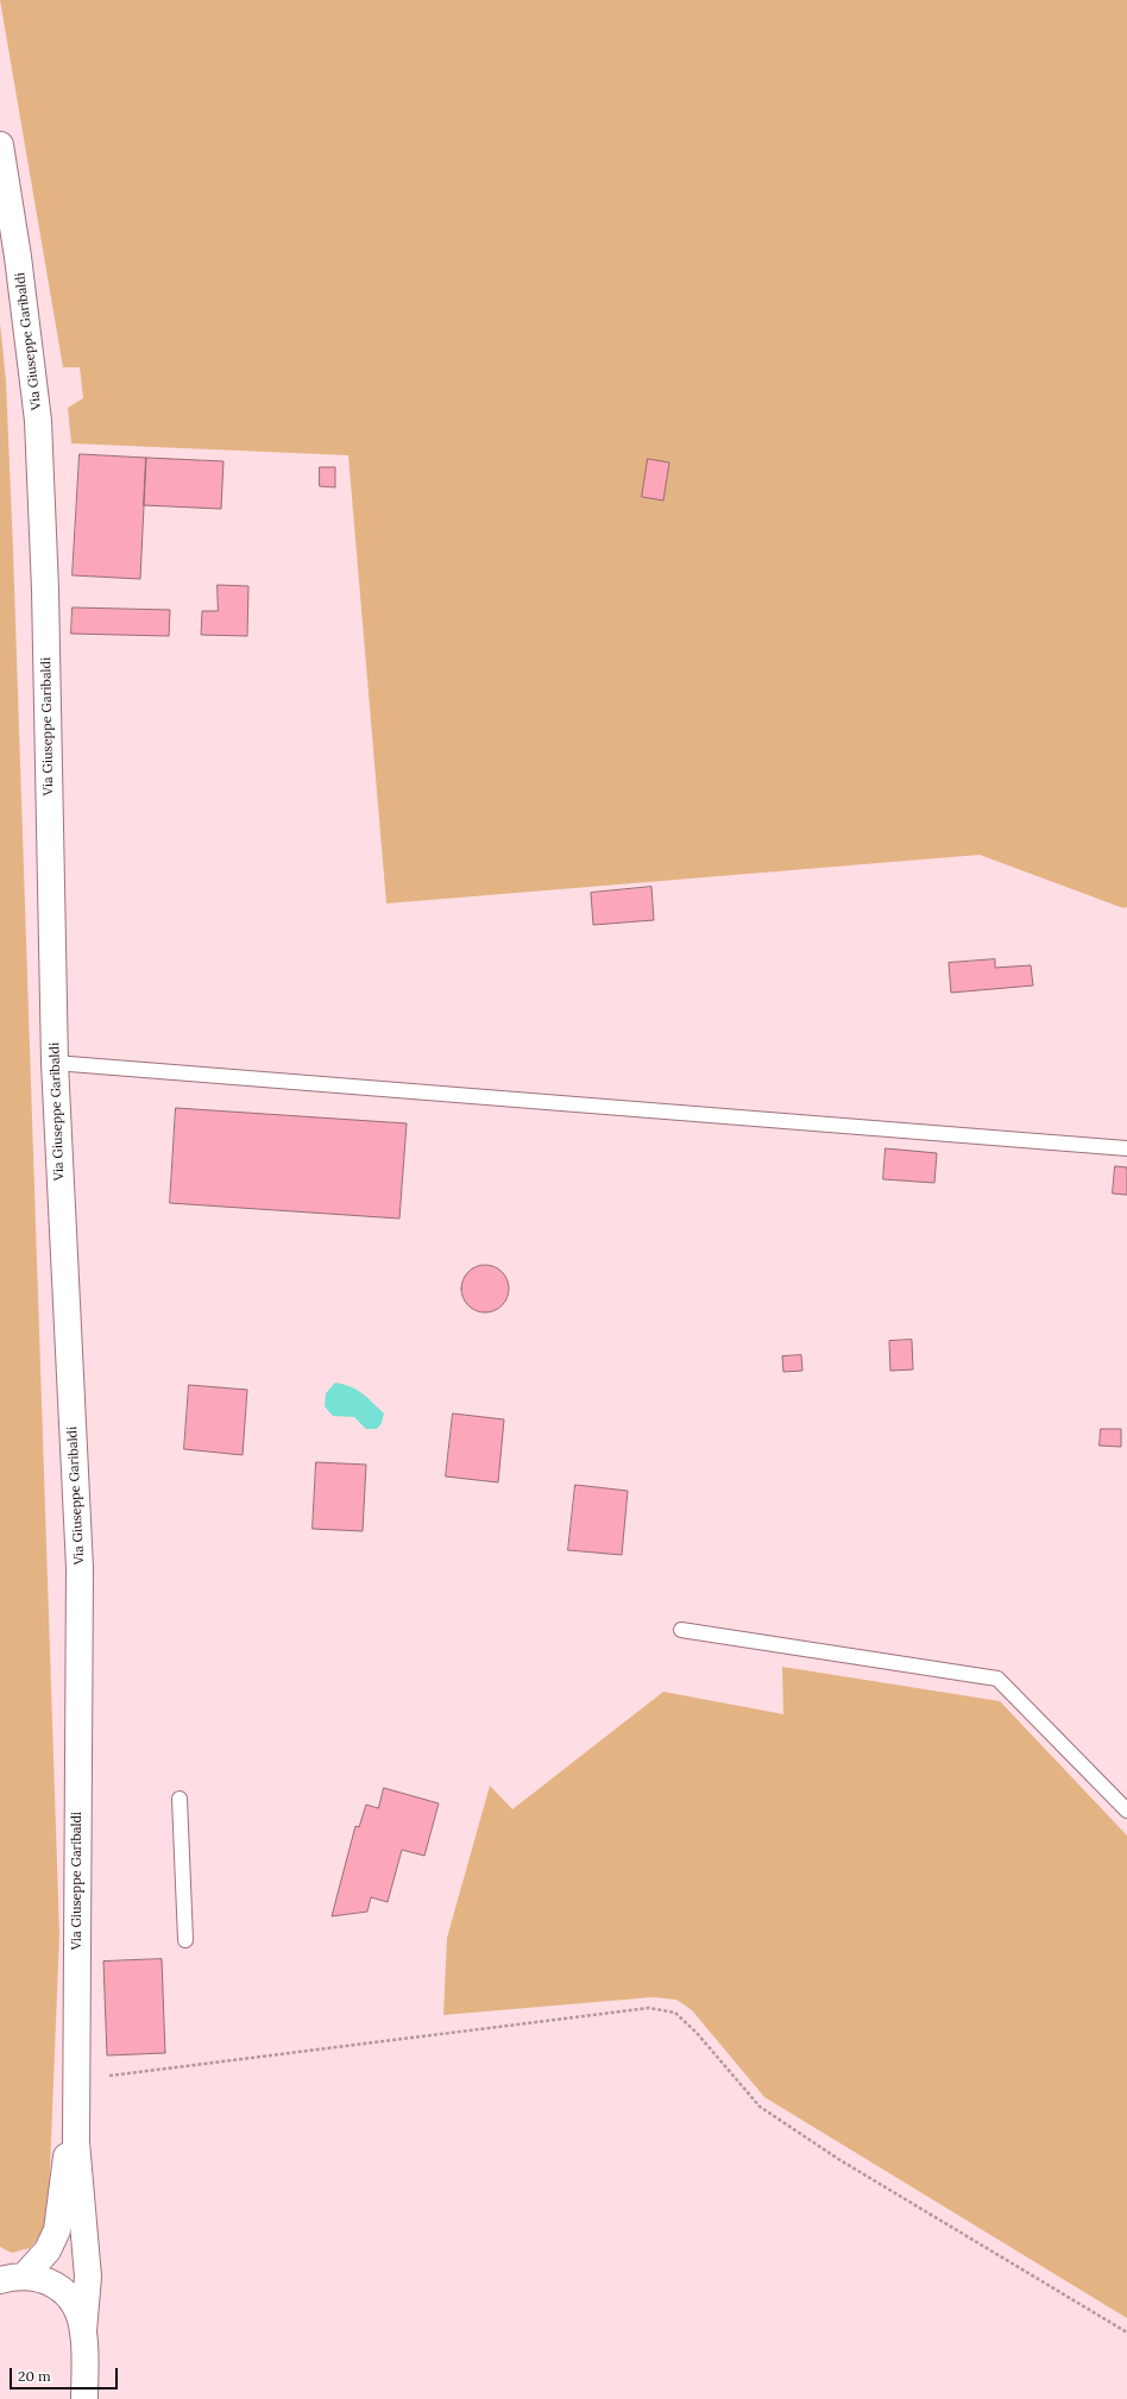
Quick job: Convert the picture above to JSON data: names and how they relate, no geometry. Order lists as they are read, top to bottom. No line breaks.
{"streets":{"main road":["Via Giuseppe Garibaldi"]},"scale_bar":"20 m"}
